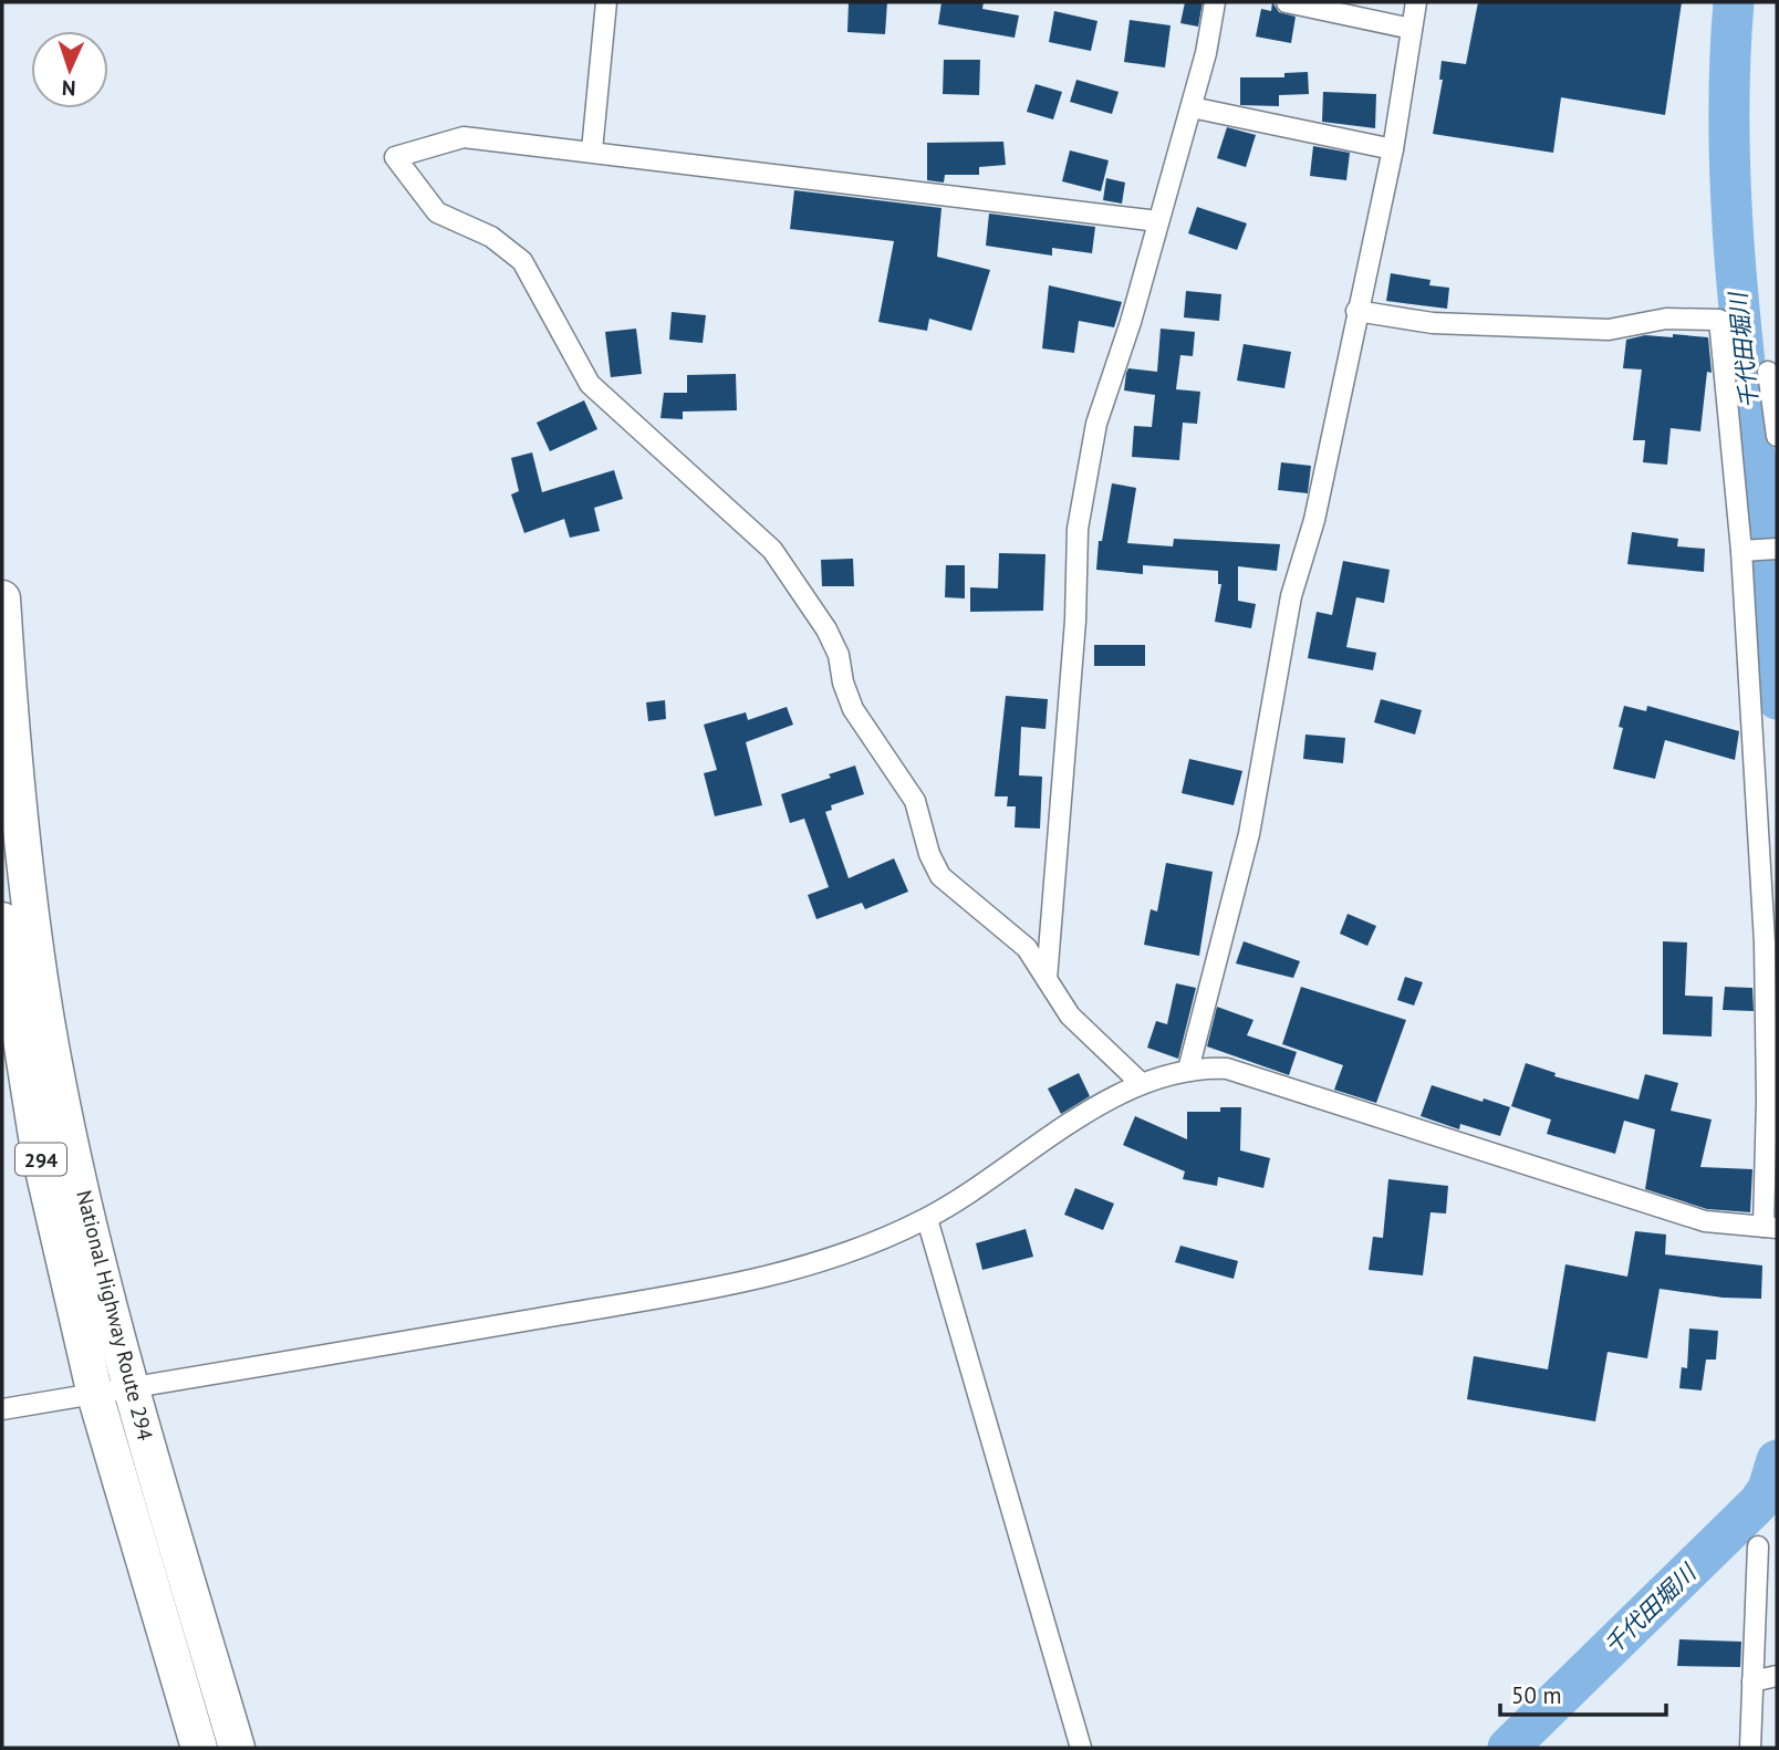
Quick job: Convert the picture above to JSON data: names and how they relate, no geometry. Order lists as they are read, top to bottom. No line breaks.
{"streets":{"highway":["294","National Highway Route 294"]},"water":["千代田堀川"],"scale_bar":"50 m","north":"bottom"}
